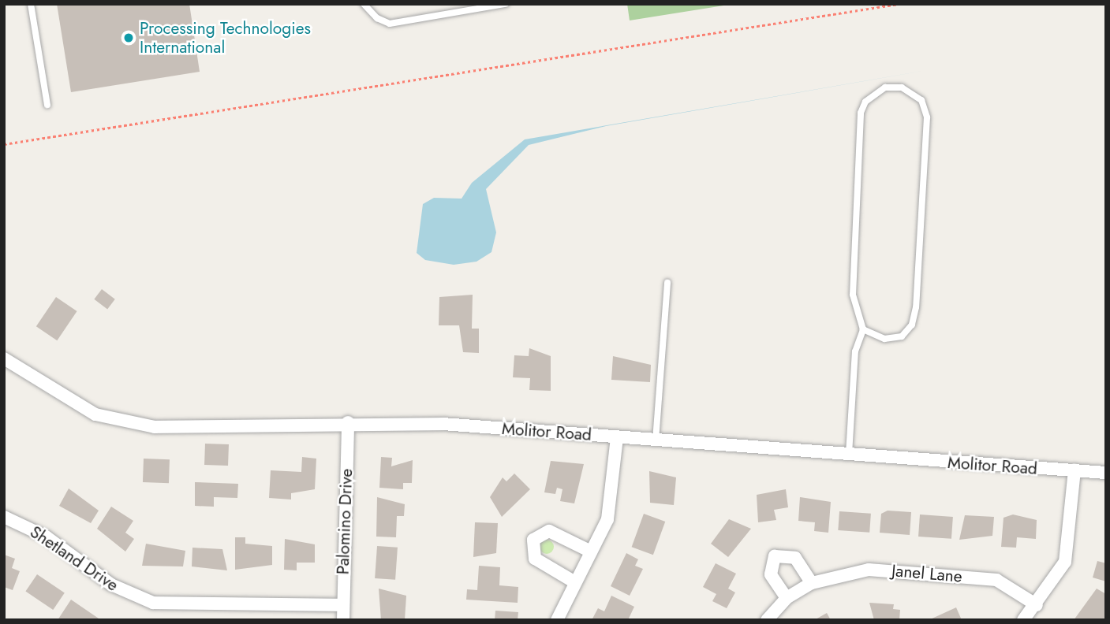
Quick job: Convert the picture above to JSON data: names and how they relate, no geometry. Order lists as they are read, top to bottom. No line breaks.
{"streets":{"street":["Molitor Road","Palomino Drive","Shetland Drive","Janel Lane"]},"crossings":[["Molitor Road","Palomino Drive"],["Palomino Drive","Shetland Drive"]],"places":["Processing Technologies International"]}
